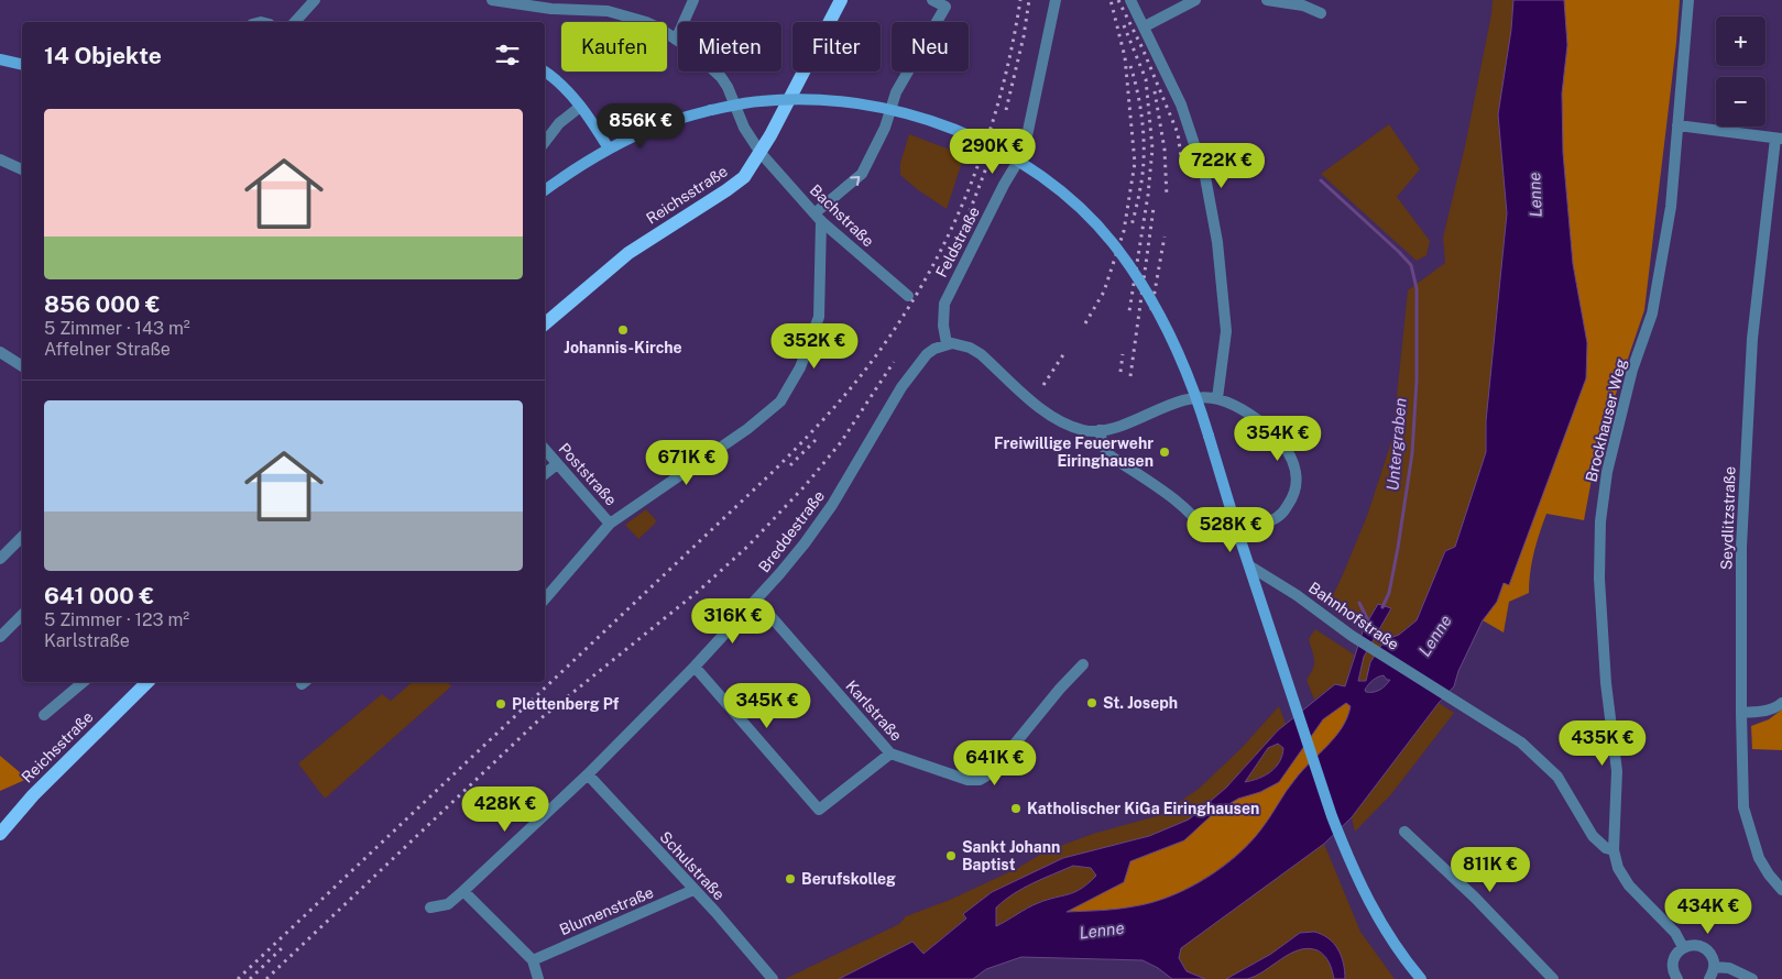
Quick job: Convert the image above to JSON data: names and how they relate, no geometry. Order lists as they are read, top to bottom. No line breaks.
{"streets":{"main road":["Reichsstraße"],"street":["Bachstraße","Feldstraße","Brockhauser Weg","Poststraße","Seydlitzstraße","Breddestraße","Bahnhofstraße","Karlstraße","Schulstraße","Blumenstraße"]},"crossings":[["Reichsstraße","Bachstraße"],["Feldstraße","Breddestraße"],["Brockhauser Weg","Bahnhofstraße"],["Breddestraße","Karlstraße"],["Breddestraße","Schulstraße"],["Schulstraße","Blumenstraße"]],"water":["Lenne","Untergraben"],"places":["Johannis-Kirche","Freiwillige Feuerwehr Eiringhausen","St. Joseph","Plettenberg Pf","Katholischer KiGa Eiringhausen","Sankt Johann Baptist","Berufskolleg"],"page":{"map_buttons":["+","−"],"chip":["Kaufen","Mieten","Filter","Neu"],"heading":"14 Objekte","list":[{"name":"856 000 €","note":"5 Zimmer · 143 m² · Affelner Straße"},{"name":"641 000 €","note":"5 Zimmer · 123 m² · Karlstraße"}],"price":["856K €","290K €","722K €","352K €","354K €","671K €","528K €","316K €","345K €","435K €","641K €","428K €","811K €","434K €"]}}
